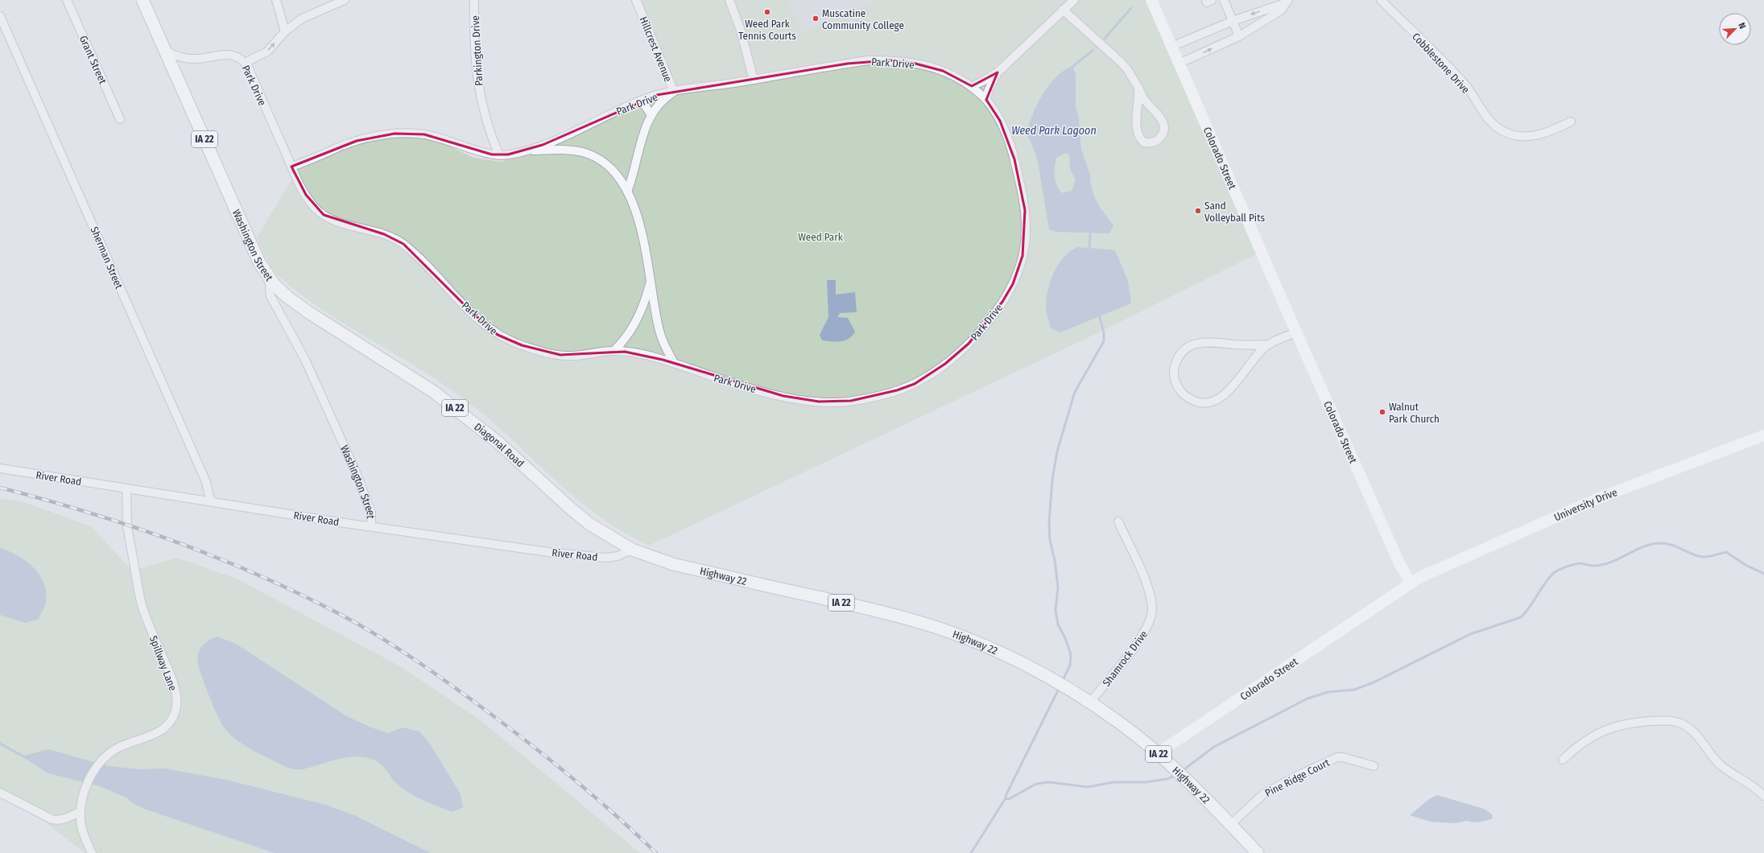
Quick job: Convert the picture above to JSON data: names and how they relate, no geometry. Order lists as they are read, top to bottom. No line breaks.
{"streets":{"main road":["IA 22","Washington Street","Diagonal Road","Highway 22"],"street":["Hillcrest Avenue","Parkington Drive","Grant Street","Park Drive","Cobblestone Drive","Colorado Street","Sherman Street","River Road","University Drive","Shamrock Drive","Spillway Lane","Pine Ridge Court"]},"crossings":[["Hillcrest Avenue","Park Drive"],["Parkington Drive","Park Drive"],["Park Drive","Washington Street"],["Colorado Street","University Drive"],["Colorado Street","Highway 22"],["Washington Street","Diagonal Road"],["Washington Street","River Road"],["Sherman Street","River Road"],["Diagonal Road","River Road"],["Diagonal Road","Highway 22"],["River Road","Highway 22"],["River Road","Spillway Lane"],["Highway 22","Shamrock Drive"],["Highway 22","Pine Ridge Court"]],"water":["Weed Park Lagoon"],"parks":["Weed Park"],"places":["Weed Park Tennis Courts","Muscatine Community College","Sand Volleyball Pits","Walnut Park Church"],"north":"top right"}
